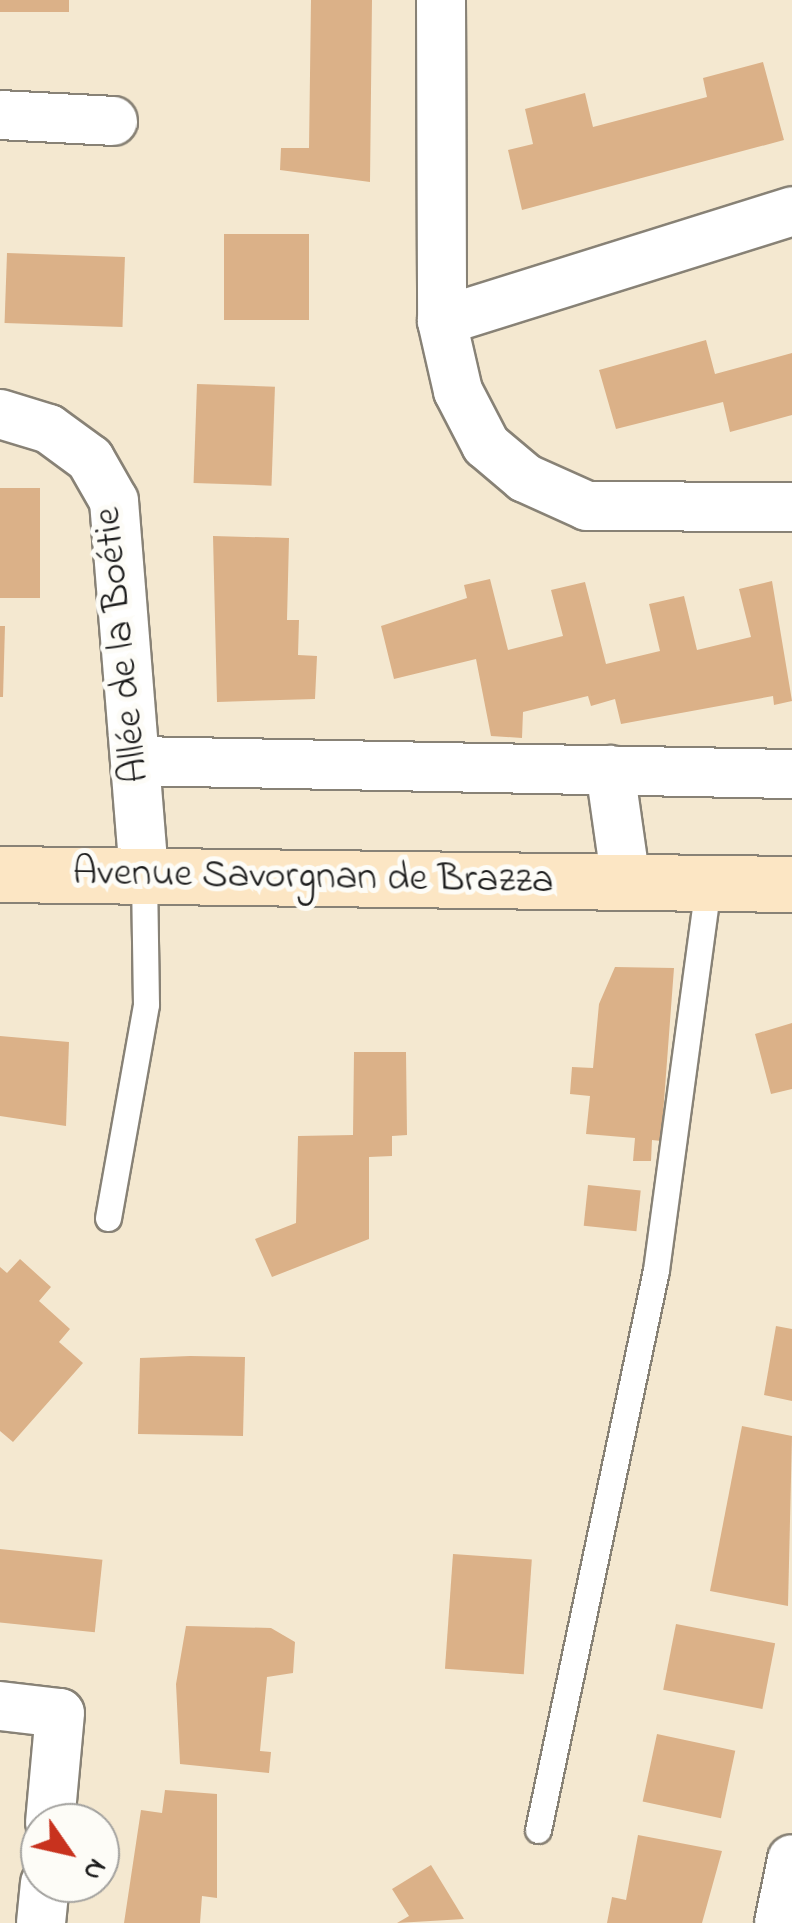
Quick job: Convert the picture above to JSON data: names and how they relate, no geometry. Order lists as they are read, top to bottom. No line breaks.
{"streets":{"street":["Allée de la Boétie","Avenue Savorgnan de Brazza"]},"crossings":[["Allée de la Boétie","Avenue Savorgnan de Brazza"]],"north":"bottom right"}
